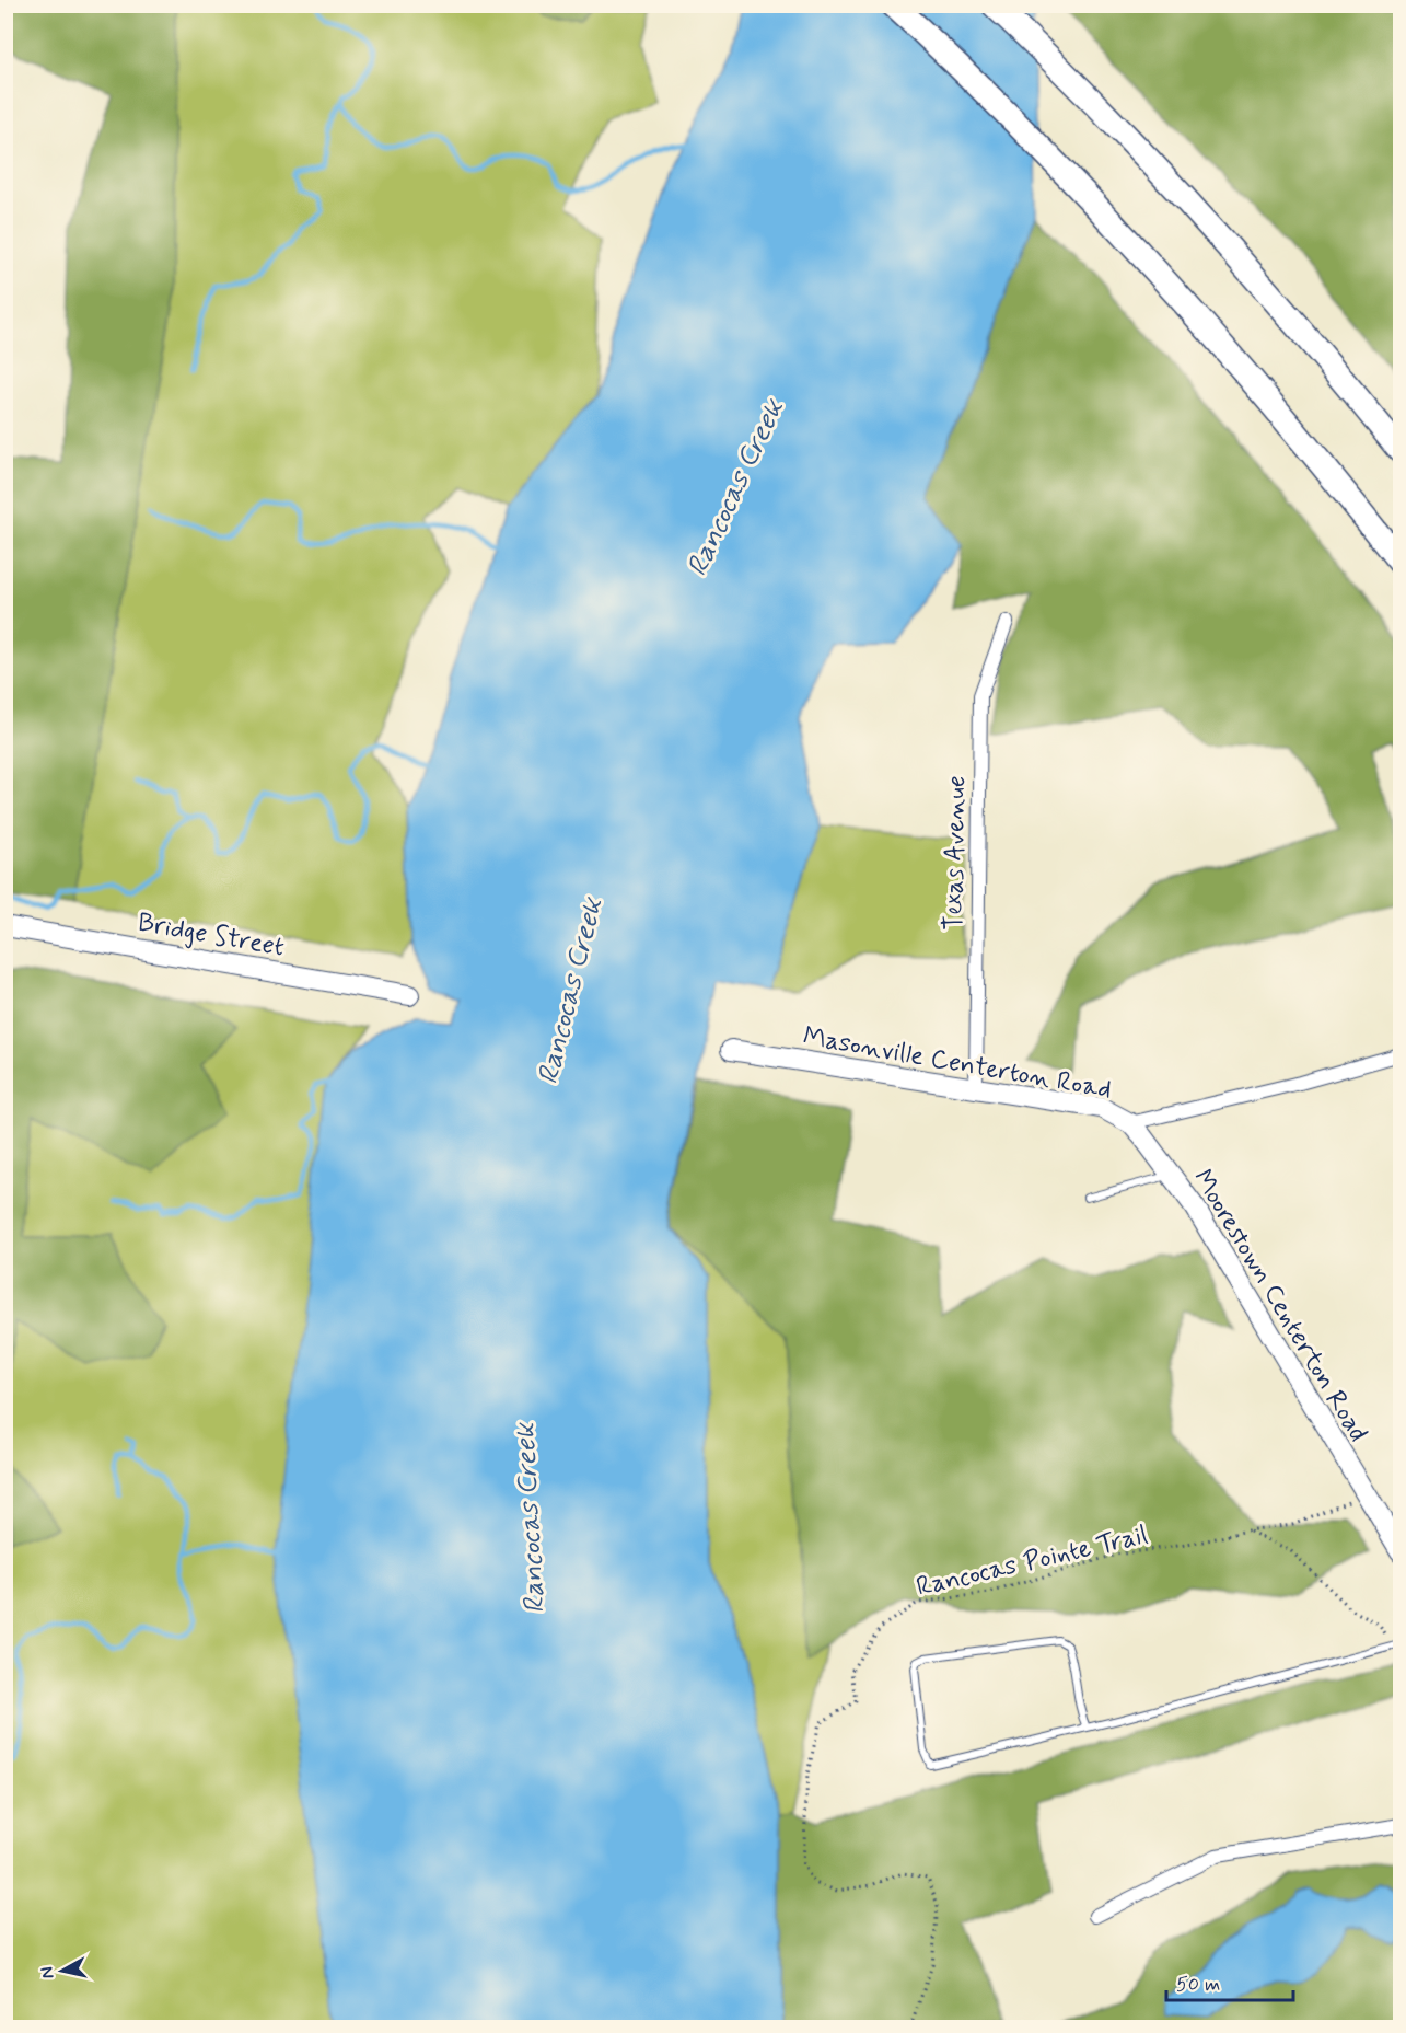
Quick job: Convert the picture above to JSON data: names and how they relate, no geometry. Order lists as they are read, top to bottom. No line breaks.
{"streets":{"street":["Texas Avenue","Bridge Street","Masonville Centerton Road","Moorestown Centerton Road"],"path":["Rancocas Pointe Trail"]},"crossings":[["Texas Avenue","Masonville Centerton Road"],["Masonville Centerton Road","Moorestown Centerton Road"],["Moorestown Centerton Road","Rancocas Pointe Trail"]],"water":["Rancocas Creek"],"scale_bar":"50 m","north":"left"}
